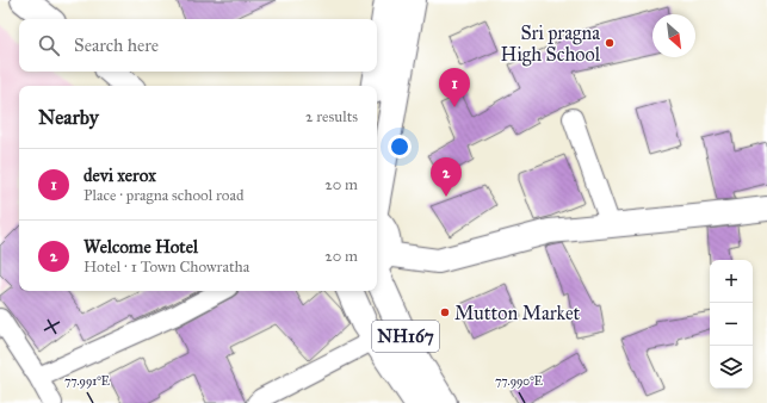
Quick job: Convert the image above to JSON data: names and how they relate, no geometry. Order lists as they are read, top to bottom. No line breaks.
{"streets":{"main road":["NH167"]},"places":["Sri pragna High School","Mutton Market"],"north":"bottom right","page":{"search":"Search here","pins":["1","2"],"heading":["Nearby","2 results"],"list":[{"mark":"1","name":"devi xerox","note":"Place · pragna school road","value":"20 m"},{"mark":"2","name":"Welcome Hotel","note":"Hotel · 1 Town Chowratha","value":"20 m"}],"map_buttons":["+","−"]},"coordinates":["77.991°E","77.990°E"]}
